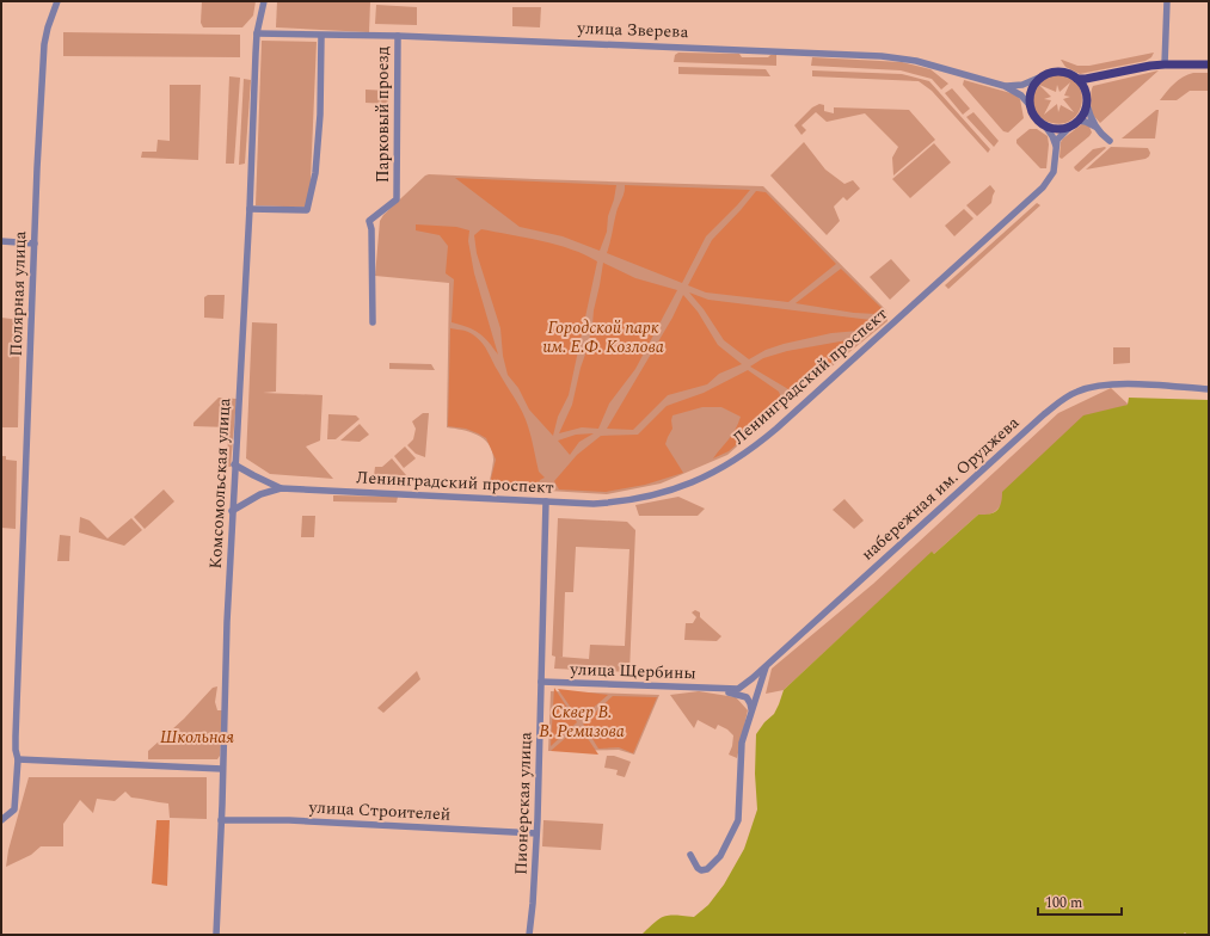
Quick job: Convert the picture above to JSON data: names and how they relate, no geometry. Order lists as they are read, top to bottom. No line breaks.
{"streets":{"street":["улица Зверева","Парковый проезд","Полярная улица","Ленинградский проспект","Комсомольская улица","набережная им. Оруджева","улица Щербины","Пионерская улица","улица Строителей"]},"crossings":[["улица Зверева","Парковый проезд"],["улица Зверева","Комсомольская улица"],["Ленинградский проспект","Пионерская улица"],["Комсомольская улица","улица Строителей"],["набережная им. Оруджева","улица Щербины"],["улица Щербины","Пионерская улица"],["Пионерская улица","улица Строителей"]],"parks":["Городской парк им. Е.Ф. Козлова","Сквер В. В. Ремизова","Школьная"],"scale_bar":"100 m"}
